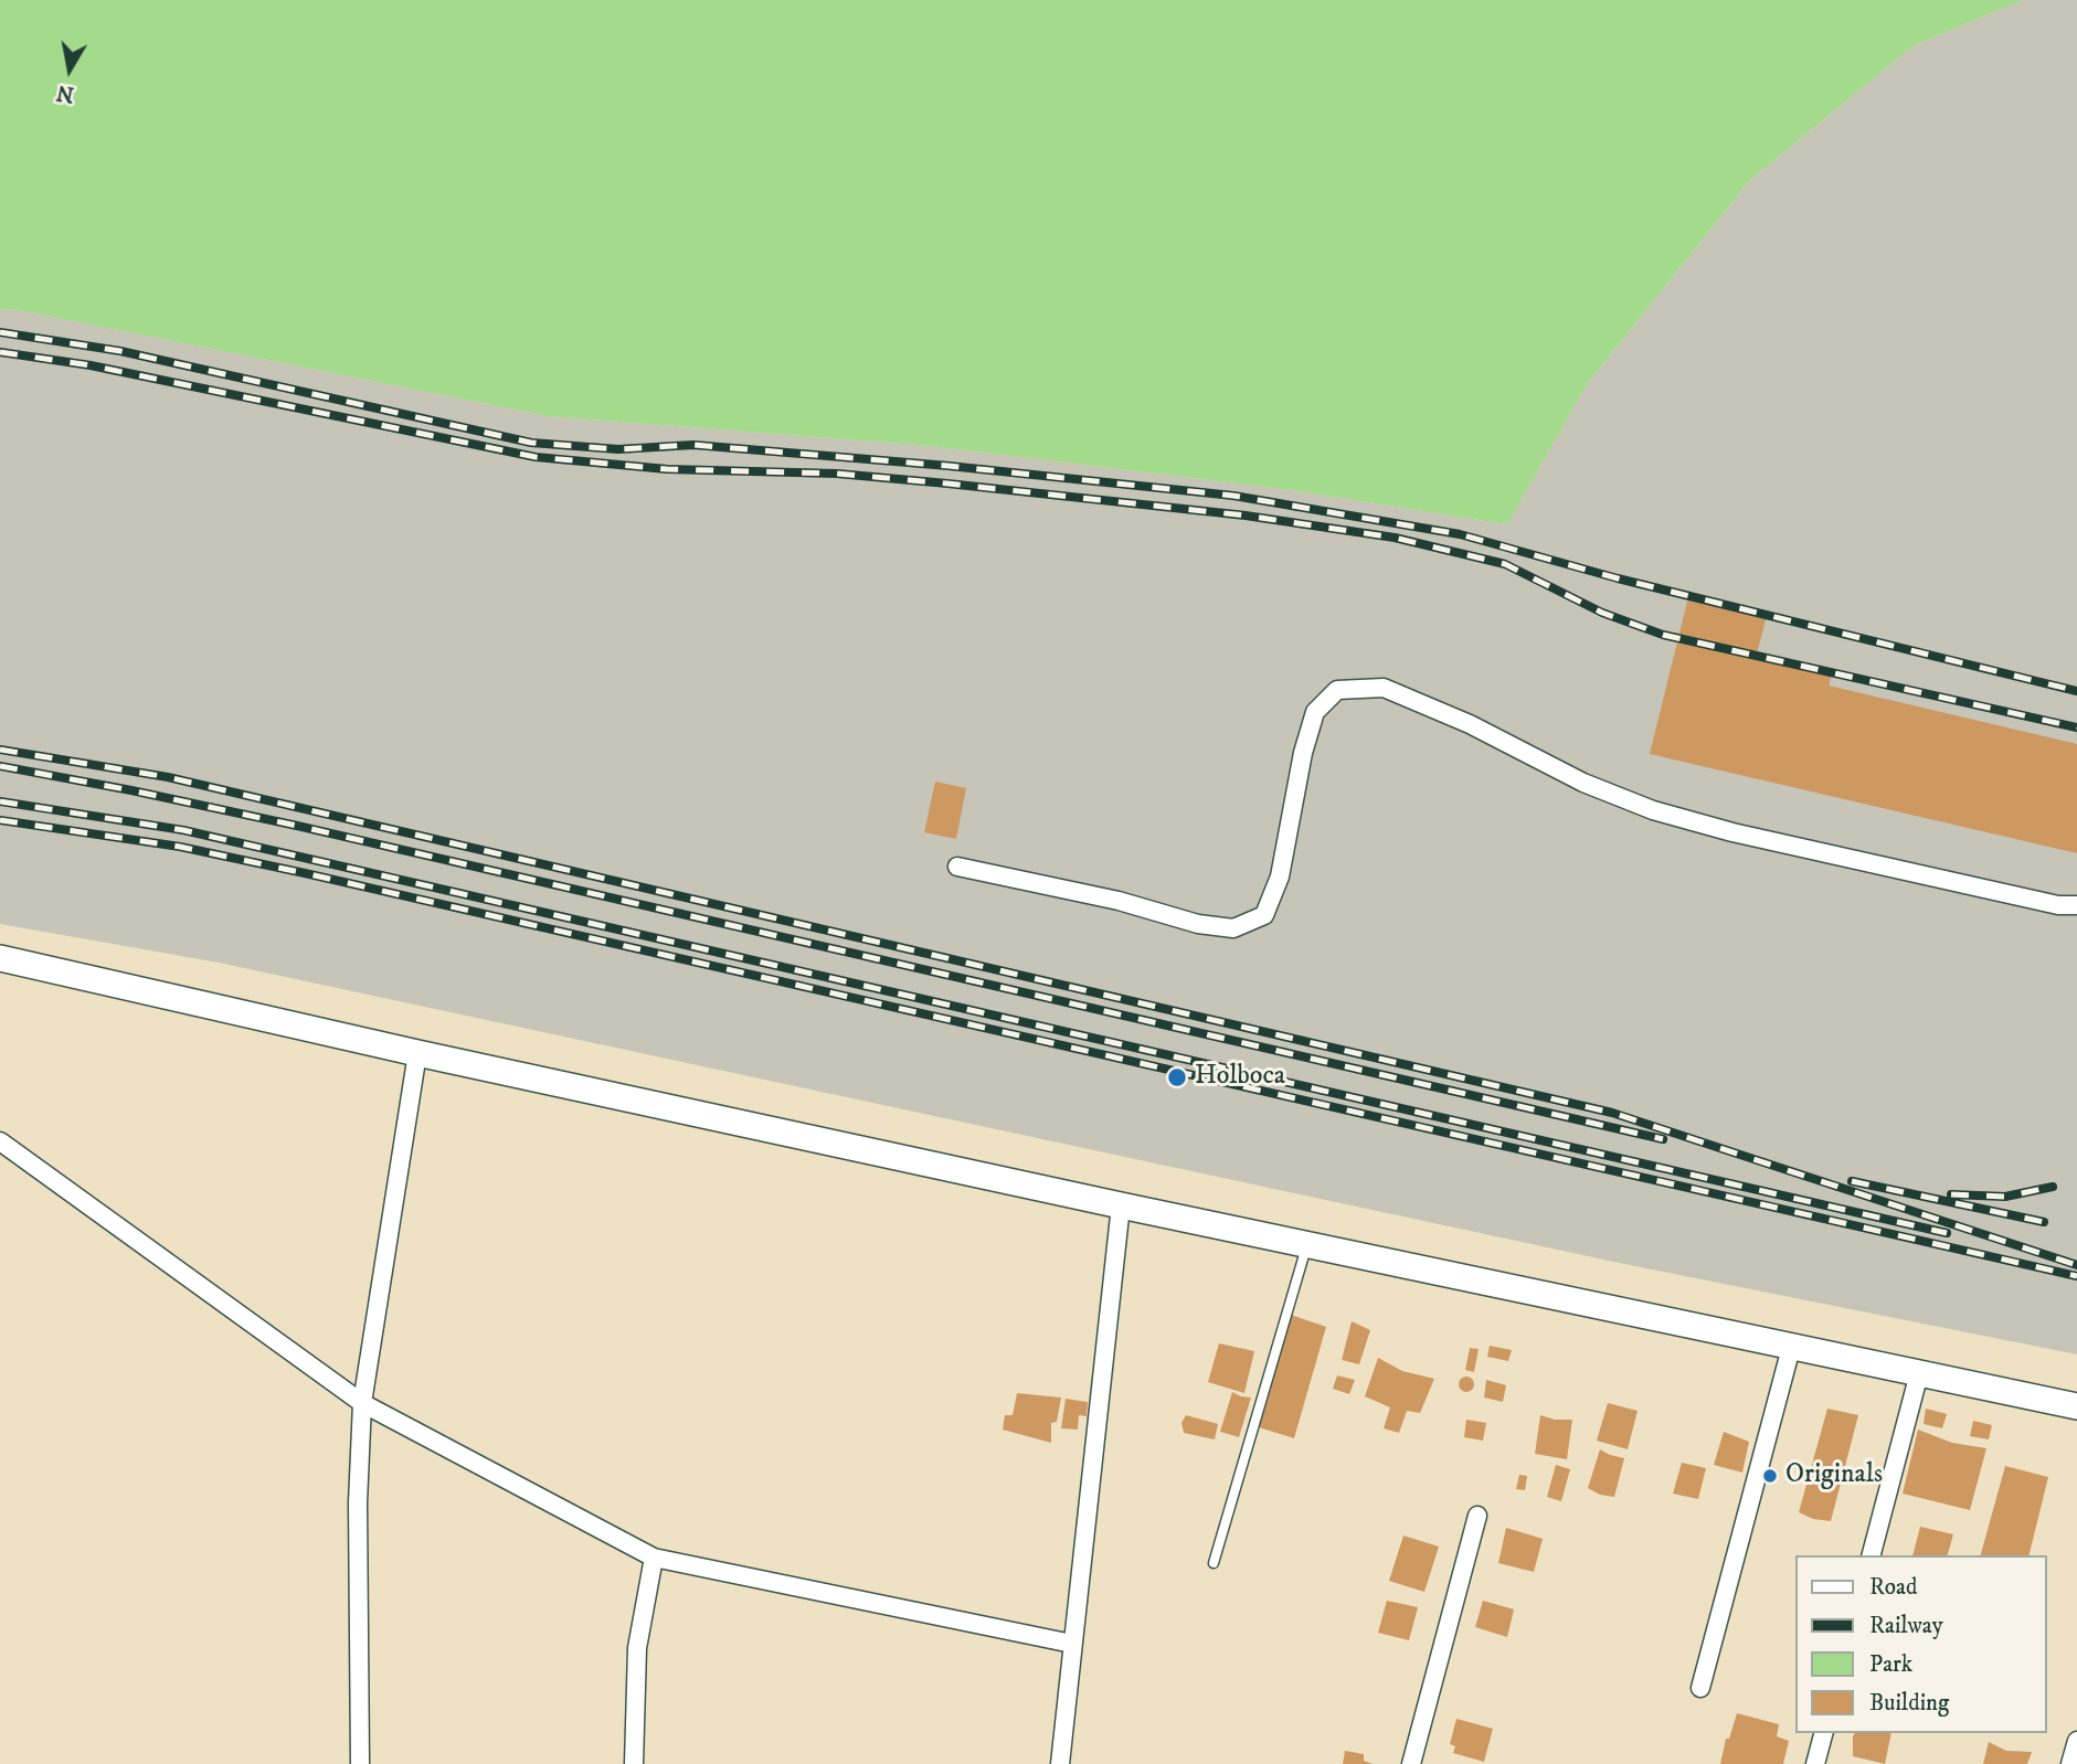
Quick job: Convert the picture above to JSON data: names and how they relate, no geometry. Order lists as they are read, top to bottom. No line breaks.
{"places":["Holboca","Originals"],"legend":["Road","Railway","Park","Building"],"north":"bottom"}
